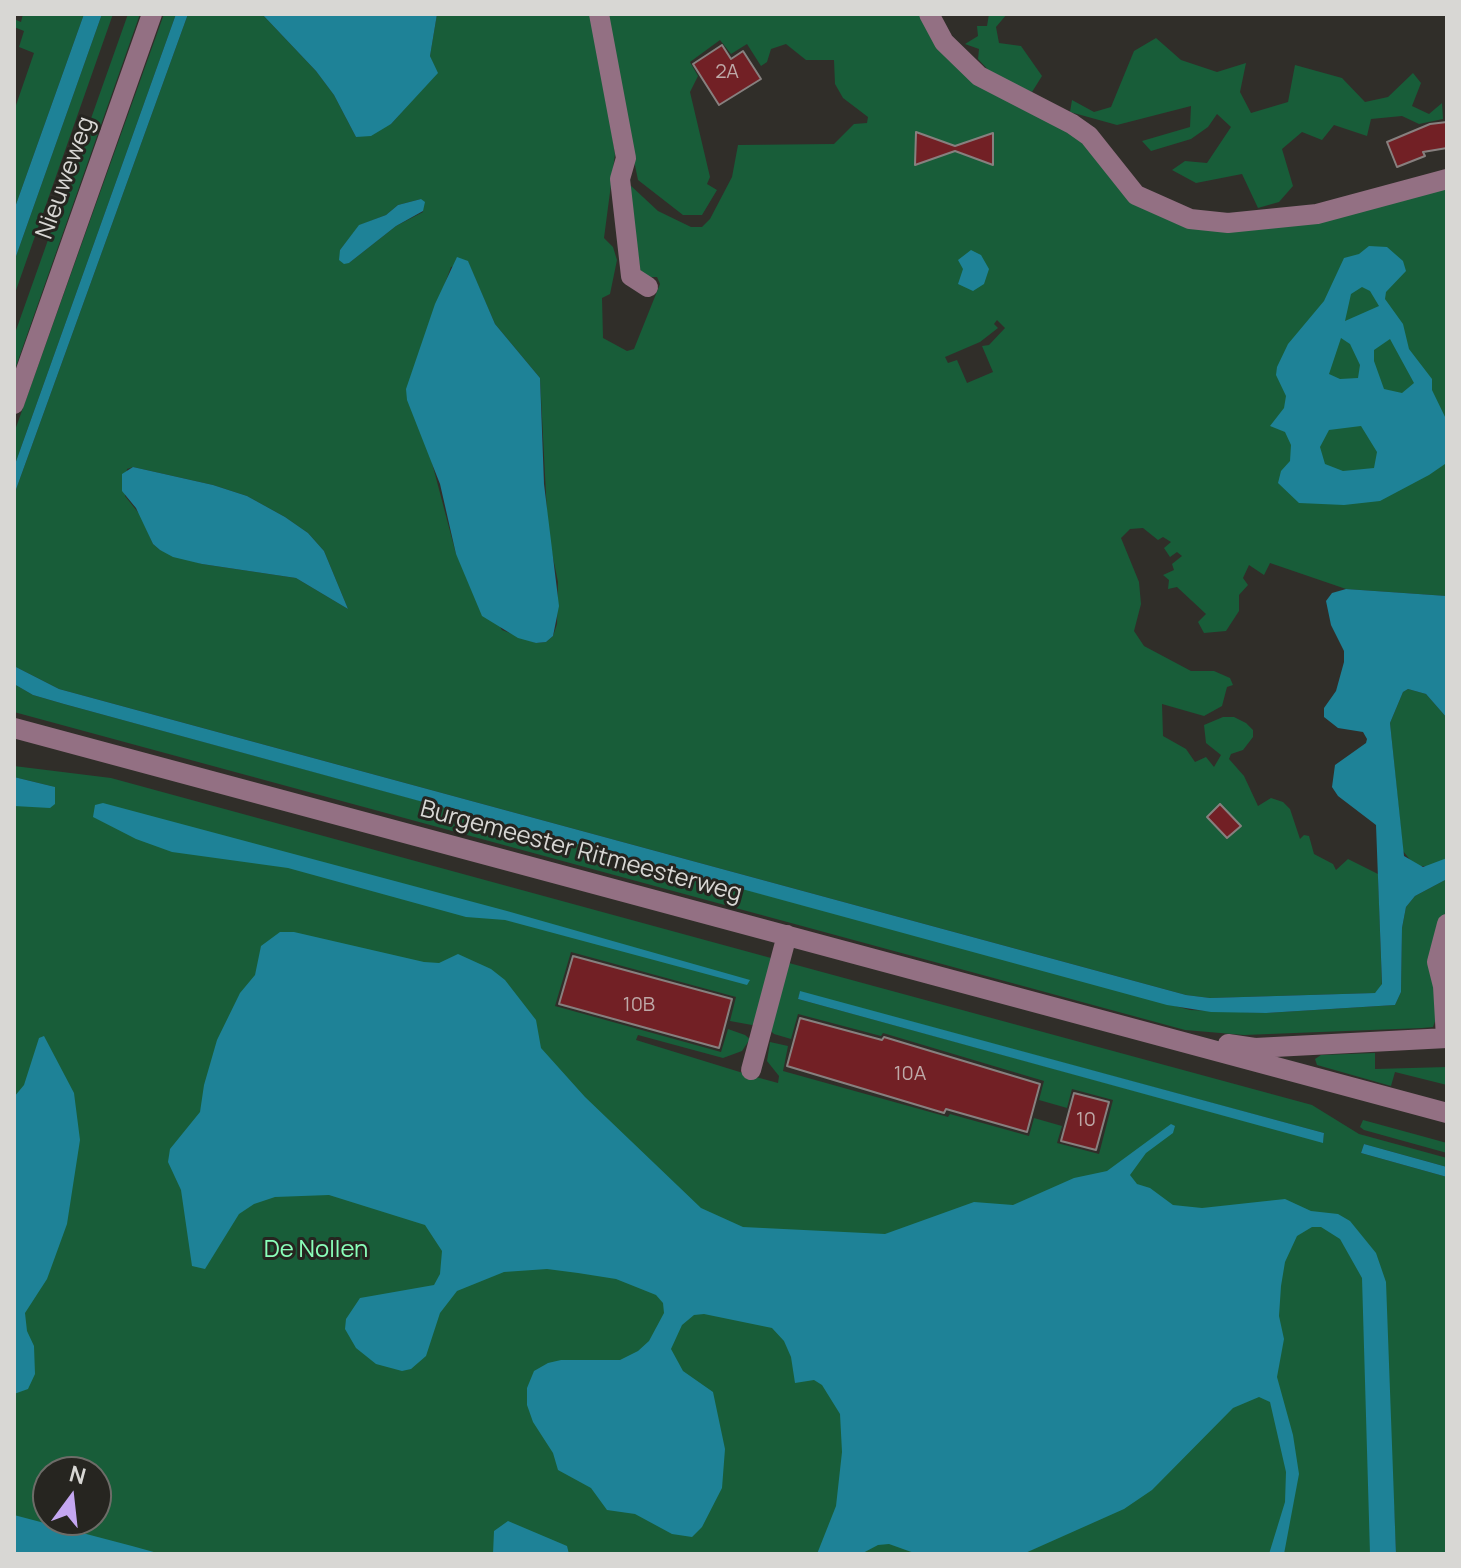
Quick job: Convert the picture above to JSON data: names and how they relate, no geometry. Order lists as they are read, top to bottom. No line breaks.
{"streets":{"street":["Nieuweweg","Burgemeester Ritmeesterweg"]},"parks":["De Nollen"],"house_numbers":["2A","10B","10A","10"],"north":"top"}
